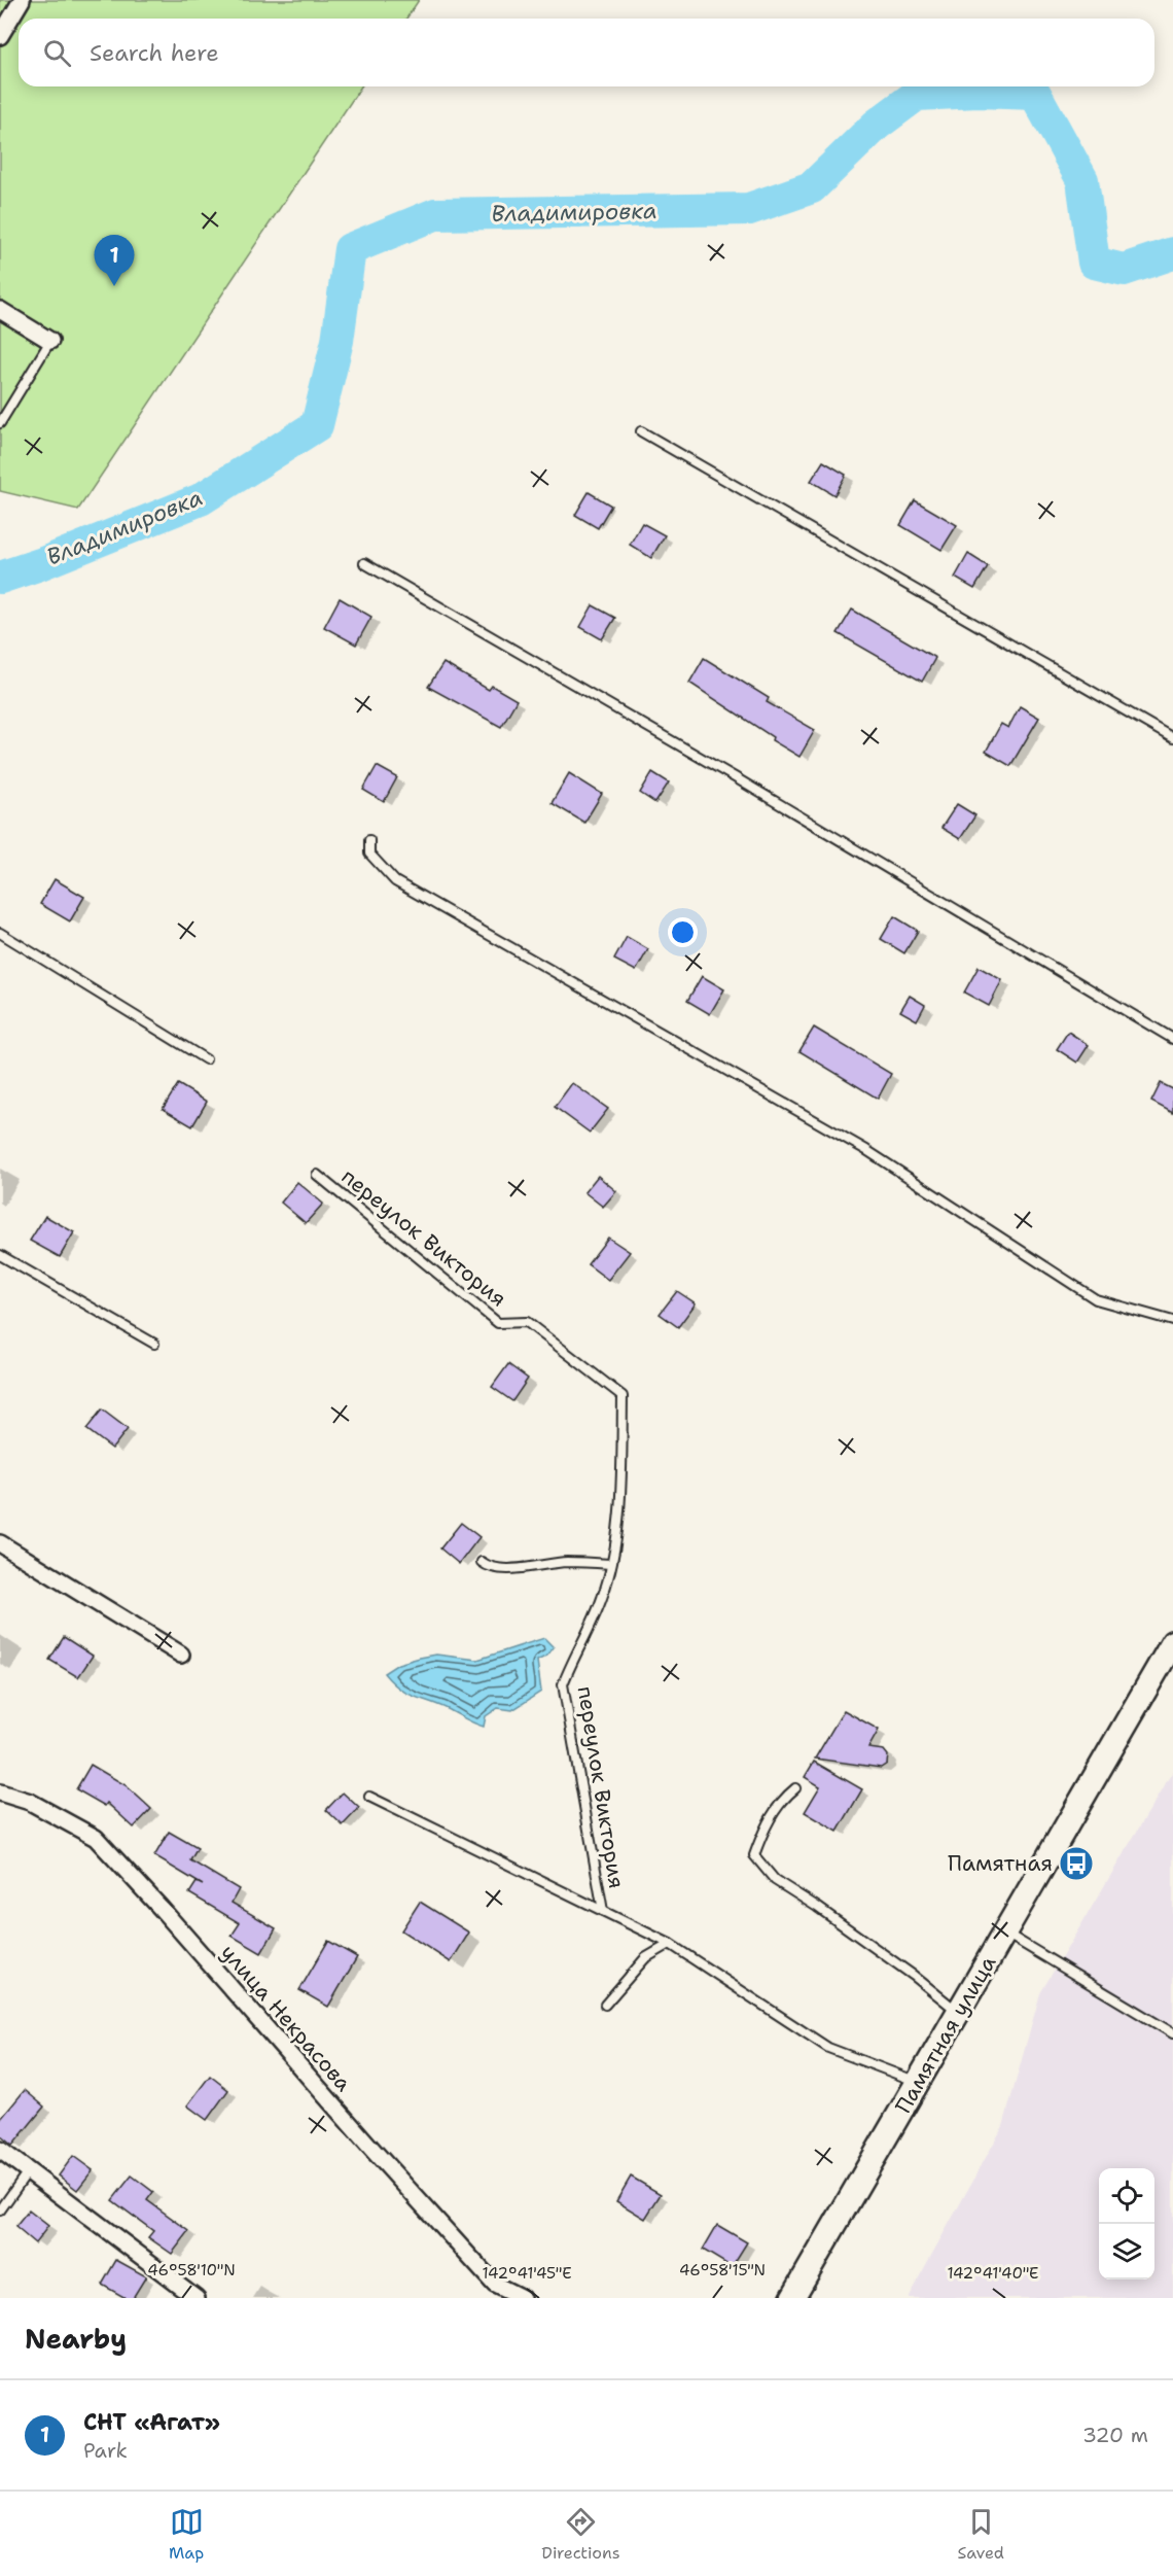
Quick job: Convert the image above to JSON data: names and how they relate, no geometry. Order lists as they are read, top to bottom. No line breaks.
{"streets":{"street":["улица Некрасова","Памятная улица"],"lane":["переулок Виктория"]},"water":["Владимировка"],"places":{"bus stop":["Памятная"]},"page":{"search":"Search here","pins":"1","heading":"Nearby","list":[{"mark":"1","name":"СНТ «Агат»","note":"Park","value":"320 m"}],"nav":["Map","Directions","Saved"]},"coordinates":["46°58'10\"N","46°58'15\"N","142°41'45\"E","142°41'40\"E"]}
